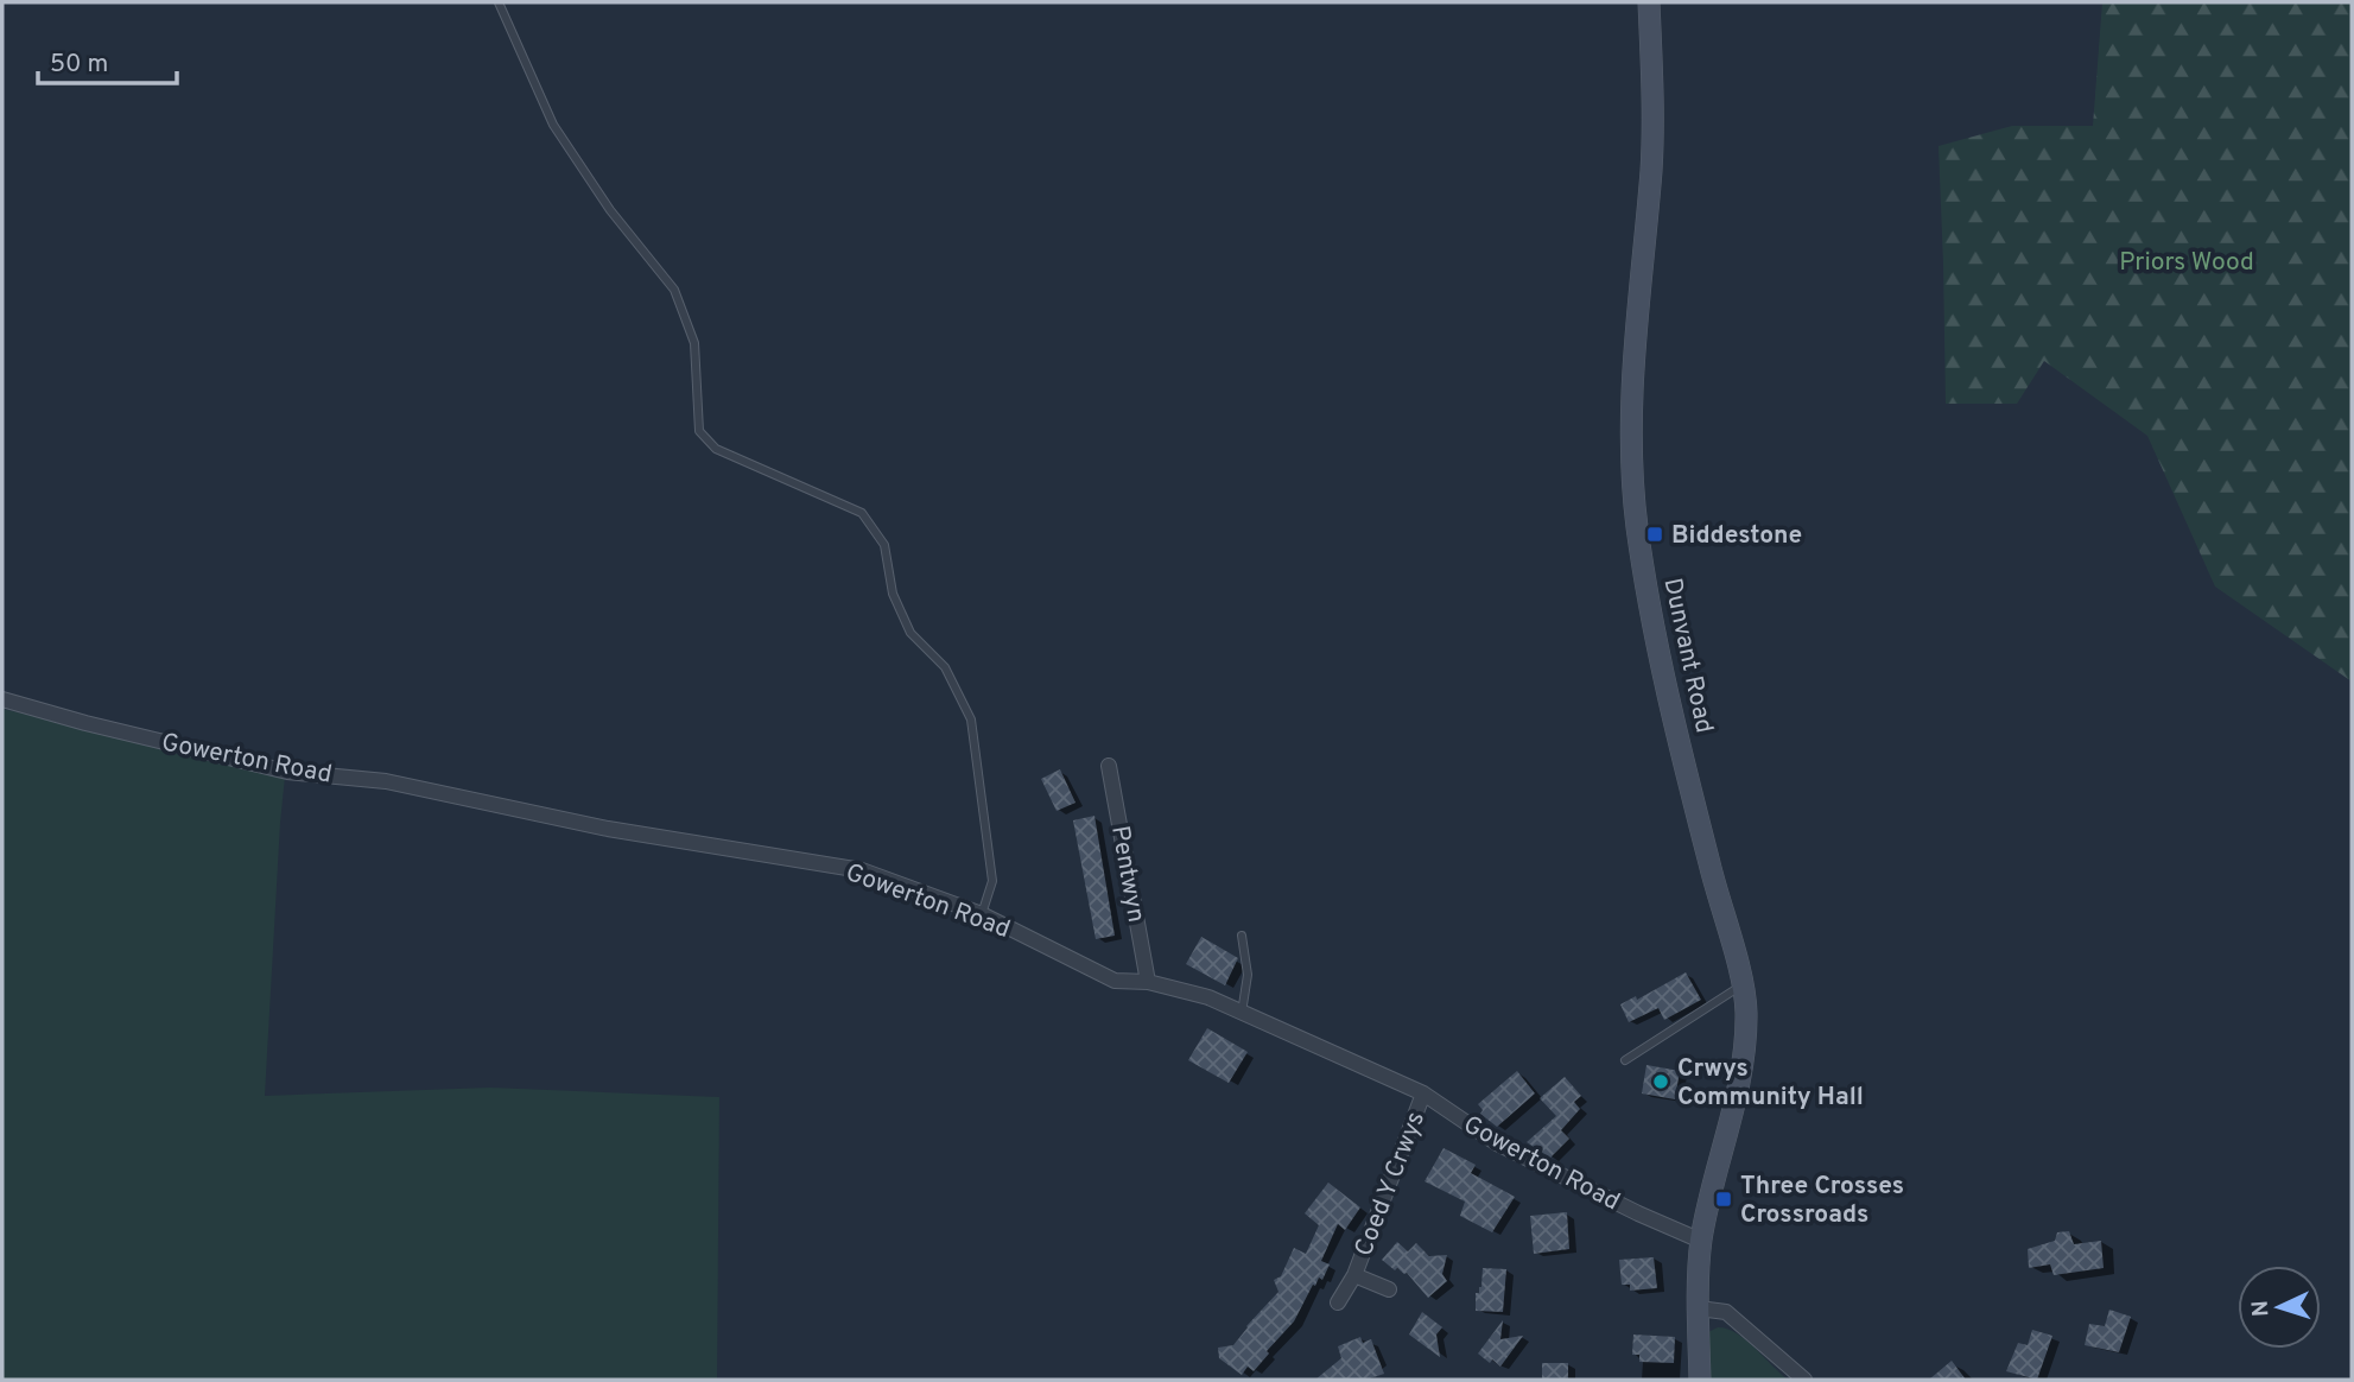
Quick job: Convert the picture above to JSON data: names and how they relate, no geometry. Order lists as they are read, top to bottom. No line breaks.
{"streets":{"street":["Dunvant Road","Gowerton Road","Pentwyn","Coed Y Crwys"]},"crossings":[["Dunvant Road","Gowerton Road"],["Gowerton Road","Pentwyn"],["Gowerton Road","Coed Y Crwys"]],"parks":["Priors Wood"],"places":{"transit":["Biddestone","Three Crosses Crossroads"],"other":["Crwys Community Hall"]},"scale_bar":"50 m","north":"left"}
